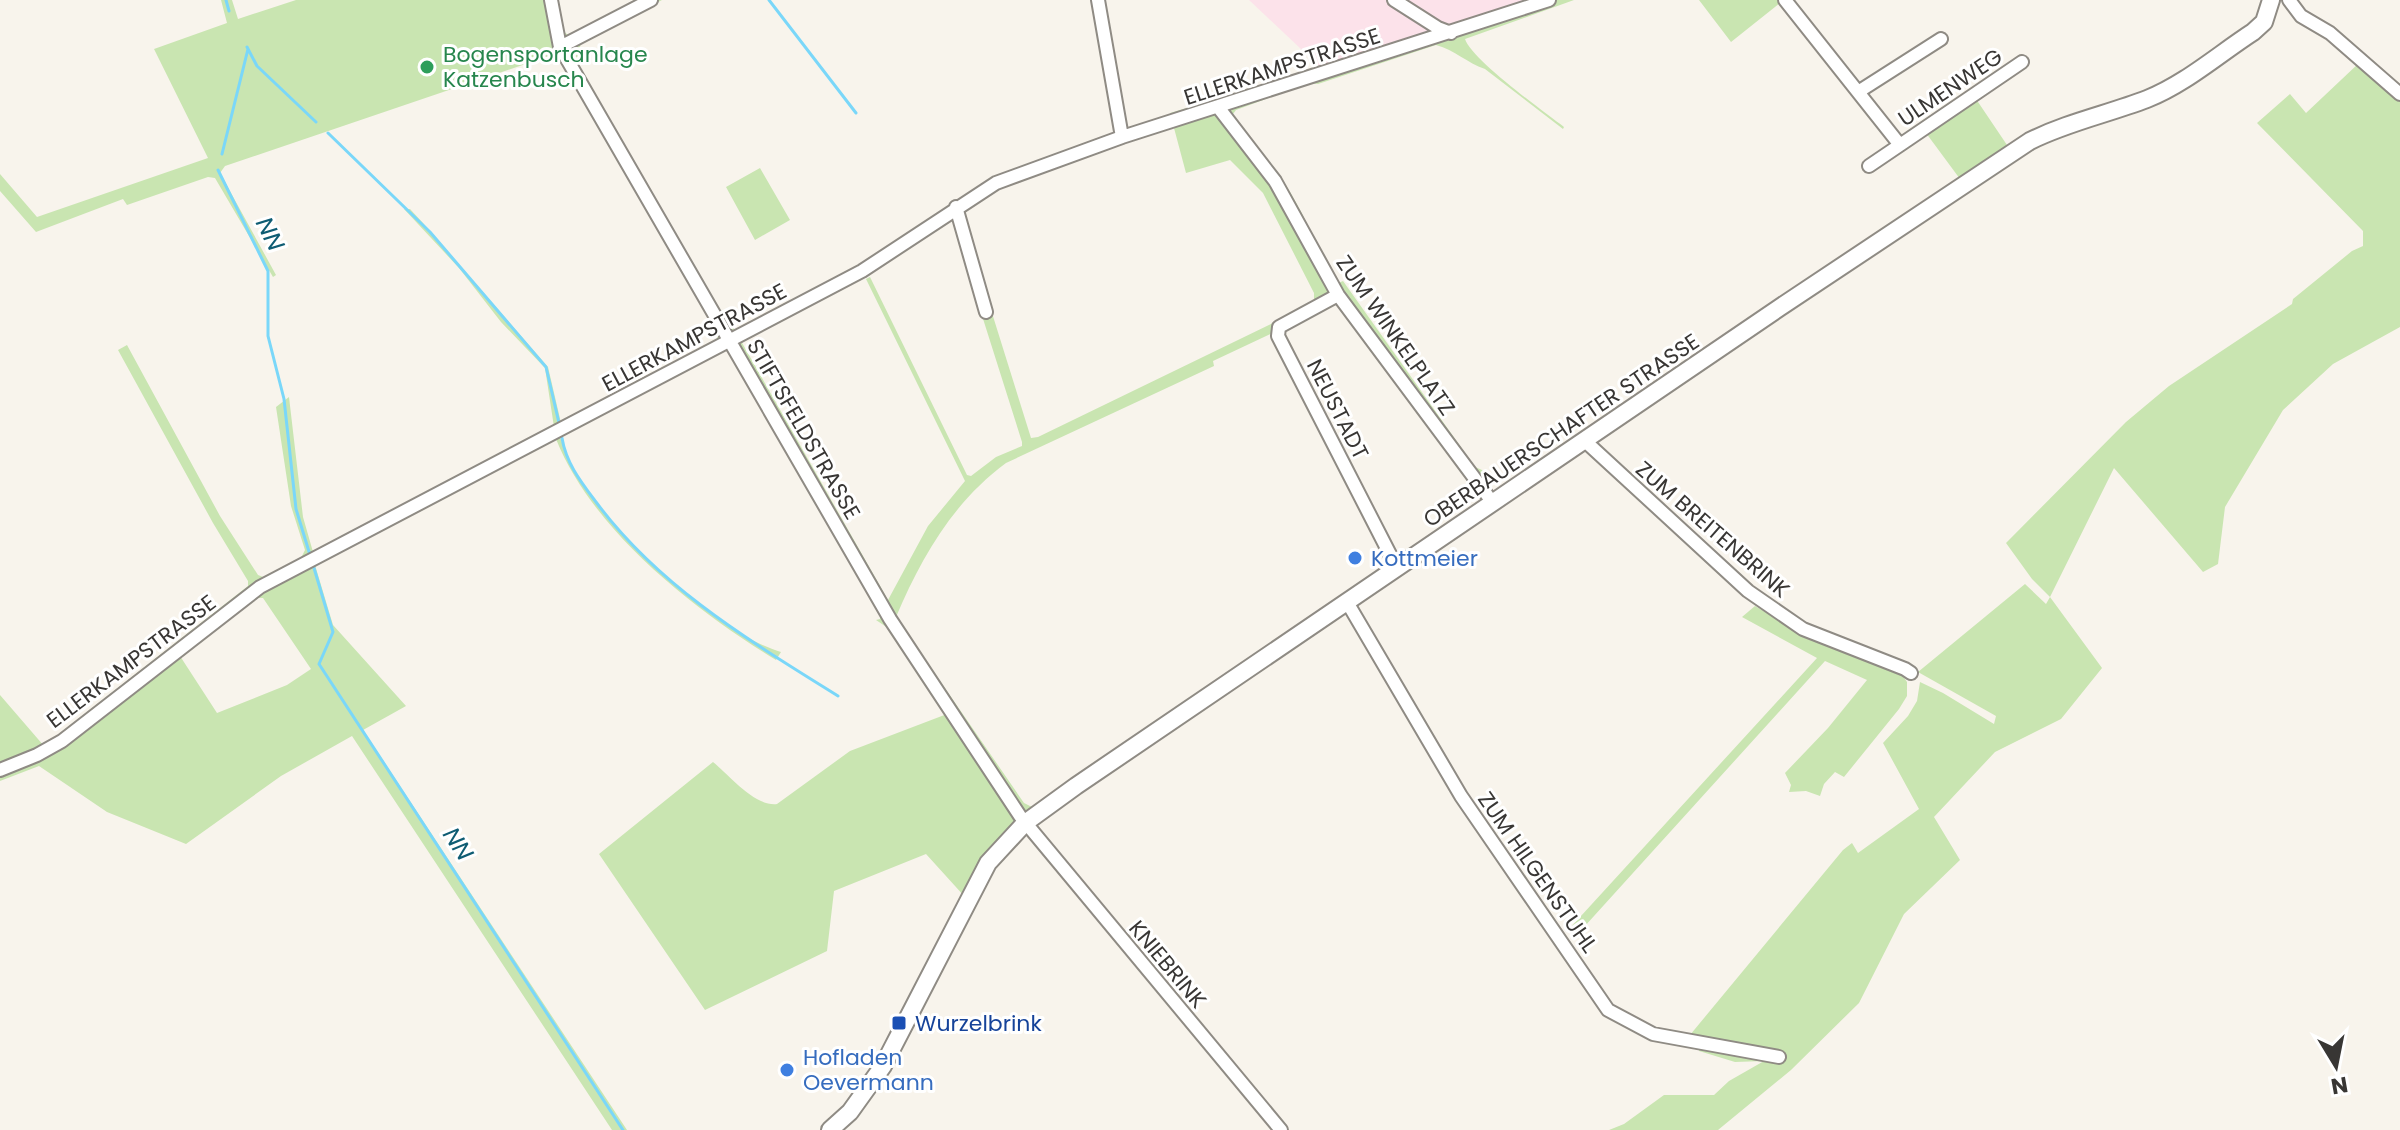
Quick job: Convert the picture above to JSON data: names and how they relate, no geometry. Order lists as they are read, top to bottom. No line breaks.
{"streets":{"main road":["OBERBAUERSCHAFTER STRASSE"],"street":["ELLERKAMPSTRASSE","ULMENWEG","ZUM WINKELPLATZ","NEUSTADT","STIFTSFELDSTRASSE","ZUM BREITENBRINK","ZUM HILGENSTUHL","KNIEBRINK"]},"crossings":[["ELLERKAMPSTRASSE","ZUM WINKELPLATZ"],["ELLERKAMPSTRASSE","STIFTSFELDSTRASSE"],["ZUM WINKELPLATZ","NEUSTADT"],["ZUM WINKELPLATZ","OBERBAUERSCHAFTER STRASSE"],["NEUSTADT","OBERBAUERSCHAFTER STRASSE"],["STIFTSFELDSTRASSE","OBERBAUERSCHAFTER STRASSE"],["STIFTSFELDSTRASSE","KNIEBRINK"],["OBERBAUERSCHAFTER STRASSE","ZUM BREITENBRINK"],["OBERBAUERSCHAFTER STRASSE","ZUM HILGENSTUHL"],["OBERBAUERSCHAFTER STRASSE","KNIEBRINK"]],"water":["NN"],"places":{"other":["Bogensportanlage Katzenbusch","Kottmeier","Hofladen Oevermann"],"transit":["Wurzelbrink"]},"north":"bottom"}
